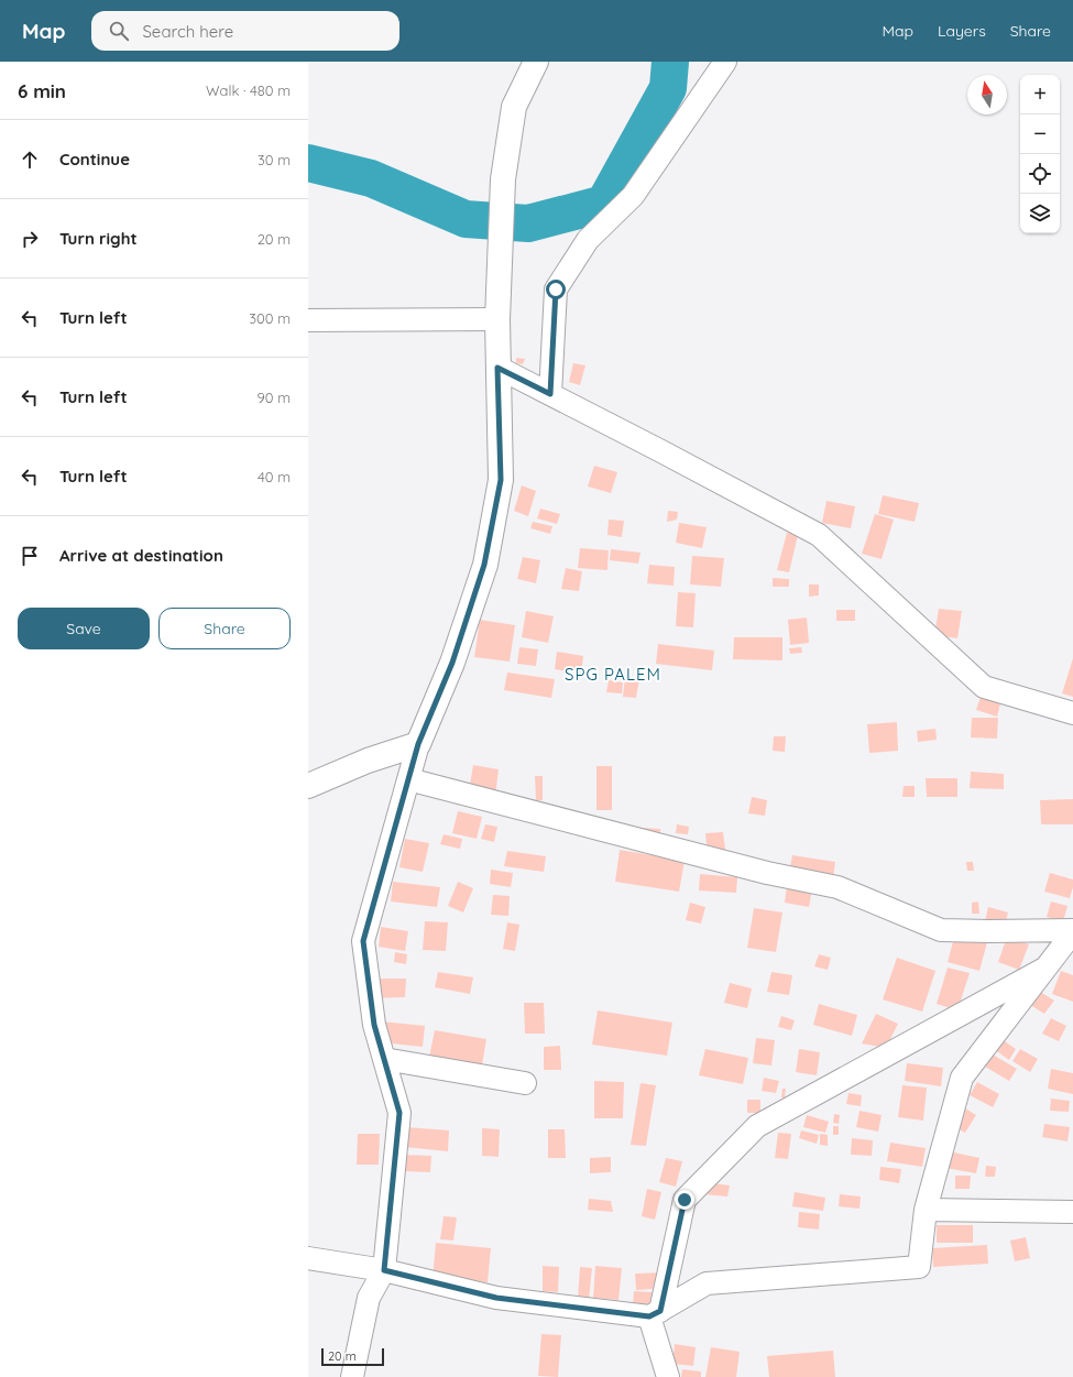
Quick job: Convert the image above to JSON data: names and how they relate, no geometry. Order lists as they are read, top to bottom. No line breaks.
{"districts":["SPG PALEM"],"scale_bar":"20 m","north":"top","page":{"header":"Map","search":"Search here","nav":["Map","Layers","Share"],"heading":["6 min","Walk · 480 m"],"map_buttons":["+","−"],"list":[["Continue","30 m"],["Turn right","20 m"],["Turn left","300 m"],["Turn left","90 m"],["Turn left","40 m"],"Arrive at destination"],"buttons":["Save","Share"],"scale":"20 m"}}
